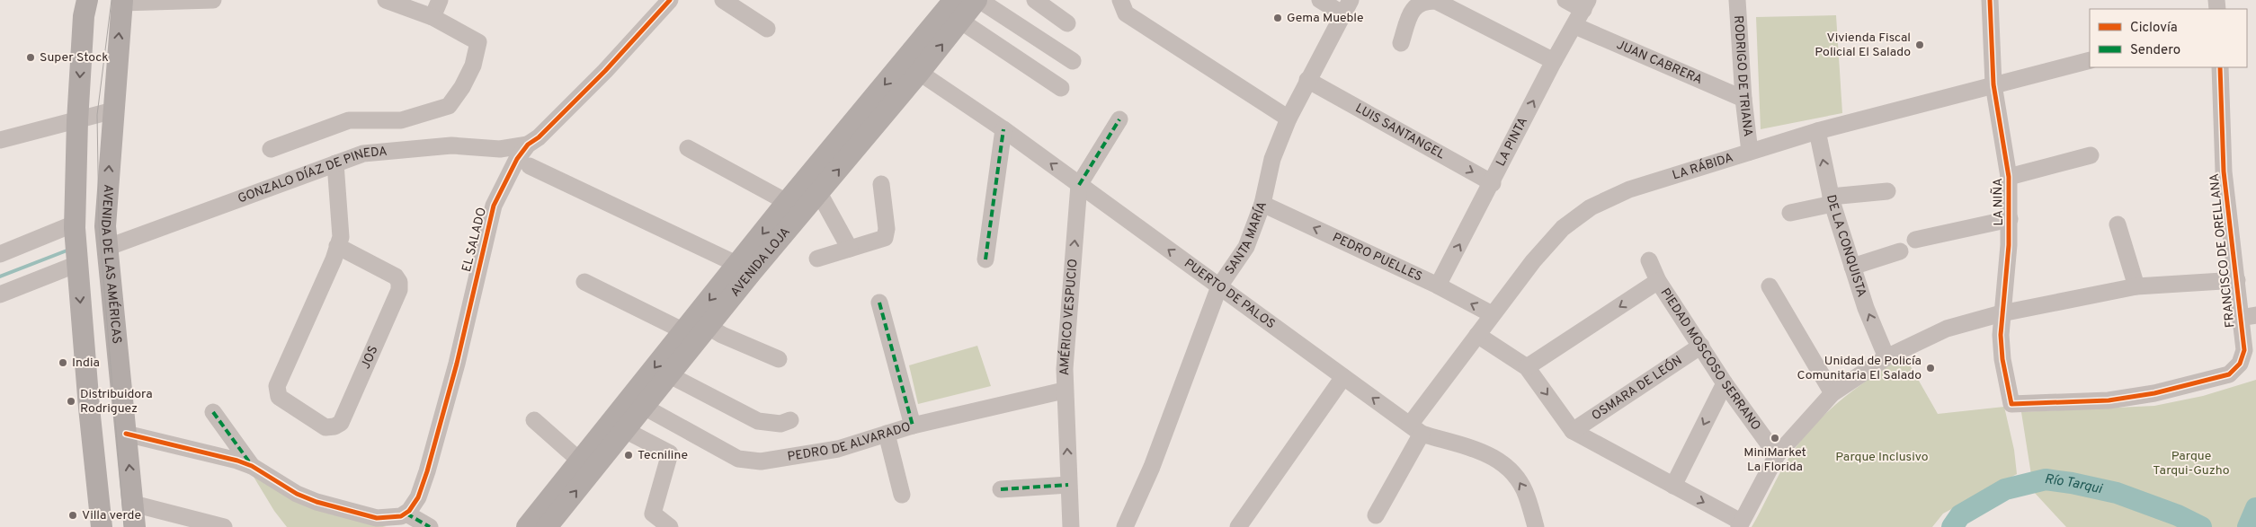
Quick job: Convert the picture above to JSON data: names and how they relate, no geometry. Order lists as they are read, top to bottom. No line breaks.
{"streets":{"main road":["AVENIDA LOJA","AVENIDA DE LAS AMÉRICAS"],"street":["JUAN CABRERA","RODRIGO DE TRIANA","LUIS SANTANGEL","LA PINTA","LA RÁBIDA","GONZALO DÍAZ DE PINEDA","LA NIÑA","SANTA MARÍA","EL SALADO","DE LA CONQUISTA","FRANCISCO DE ORELLANA","PEDRO PUELLES","PUERTO DE PALOS","AMÉRICO VESPUCIO","JOS","PIEDAD MOSCOSO SERRANO","OSMARA DE LEÓN","PEDRO DE ALVARADO"]},"crossings":[["JUAN CABRERA","RODRIGO DE TRIANA"],["JUAN CABRERA","LA PINTA"],["RODRIGO DE TRIANA","LA RÁBIDA"],["LUIS SANTANGEL","LA PINTA"],["LUIS SANTANGEL","SANTA MARÍA"],["LA PINTA","PEDRO PUELLES"],["LA RÁBIDA","LA NIÑA"],["LA RÁBIDA","DE LA CONQUISTA"],["LA RÁBIDA","PEDRO PUELLES"],["LA RÁBIDA","PUERTO DE PALOS"],["GONZALO DÍAZ DE PINEDA","EL SALADO"],["GONZALO DÍAZ DE PINEDA","AVENIDA DE LAS AMÉRICAS"],["LA NIÑA","FRANCISCO DE ORELLANA"],["SANTA MARÍA","PEDRO PUELLES"],["SANTA MARÍA","PUERTO DE PALOS"],["DE LA CONQUISTA","FRANCISCO DE ORELLANA"],["FRANCISCO DE ORELLANA","PIEDAD MOSCOSO SERRANO"],["AVENIDA LOJA","PUERTO DE PALOS"],["AVENIDA LOJA","PEDRO DE ALVARADO"],["PUERTO DE PALOS","AMÉRICO VESPUCIO"],["AMÉRICO VESPUCIO","PEDRO DE ALVARADO"],["PIEDAD MOSCOSO SERRANO","OSMARA DE LEÓN"]],"one_way":["LUIS SANTANGEL","LA PINTA","PEDRO PUELLES","AMÉRICO VESPUCIO"],"water":["Río Tarqui"],"parks":["Parque Tarqui-Guzho","Parque Inclusivo"],"places":["Gema Mueble","Vivienda Fiscal Policial El Salado","Super Stock","India","Unidad de Policía Comunitaria El Salado","Distribuidora Rodriguez","MiniMarket La Florida","Tecniline","Villa verde"],"legend":["Ciclovía","Sendero"]}
